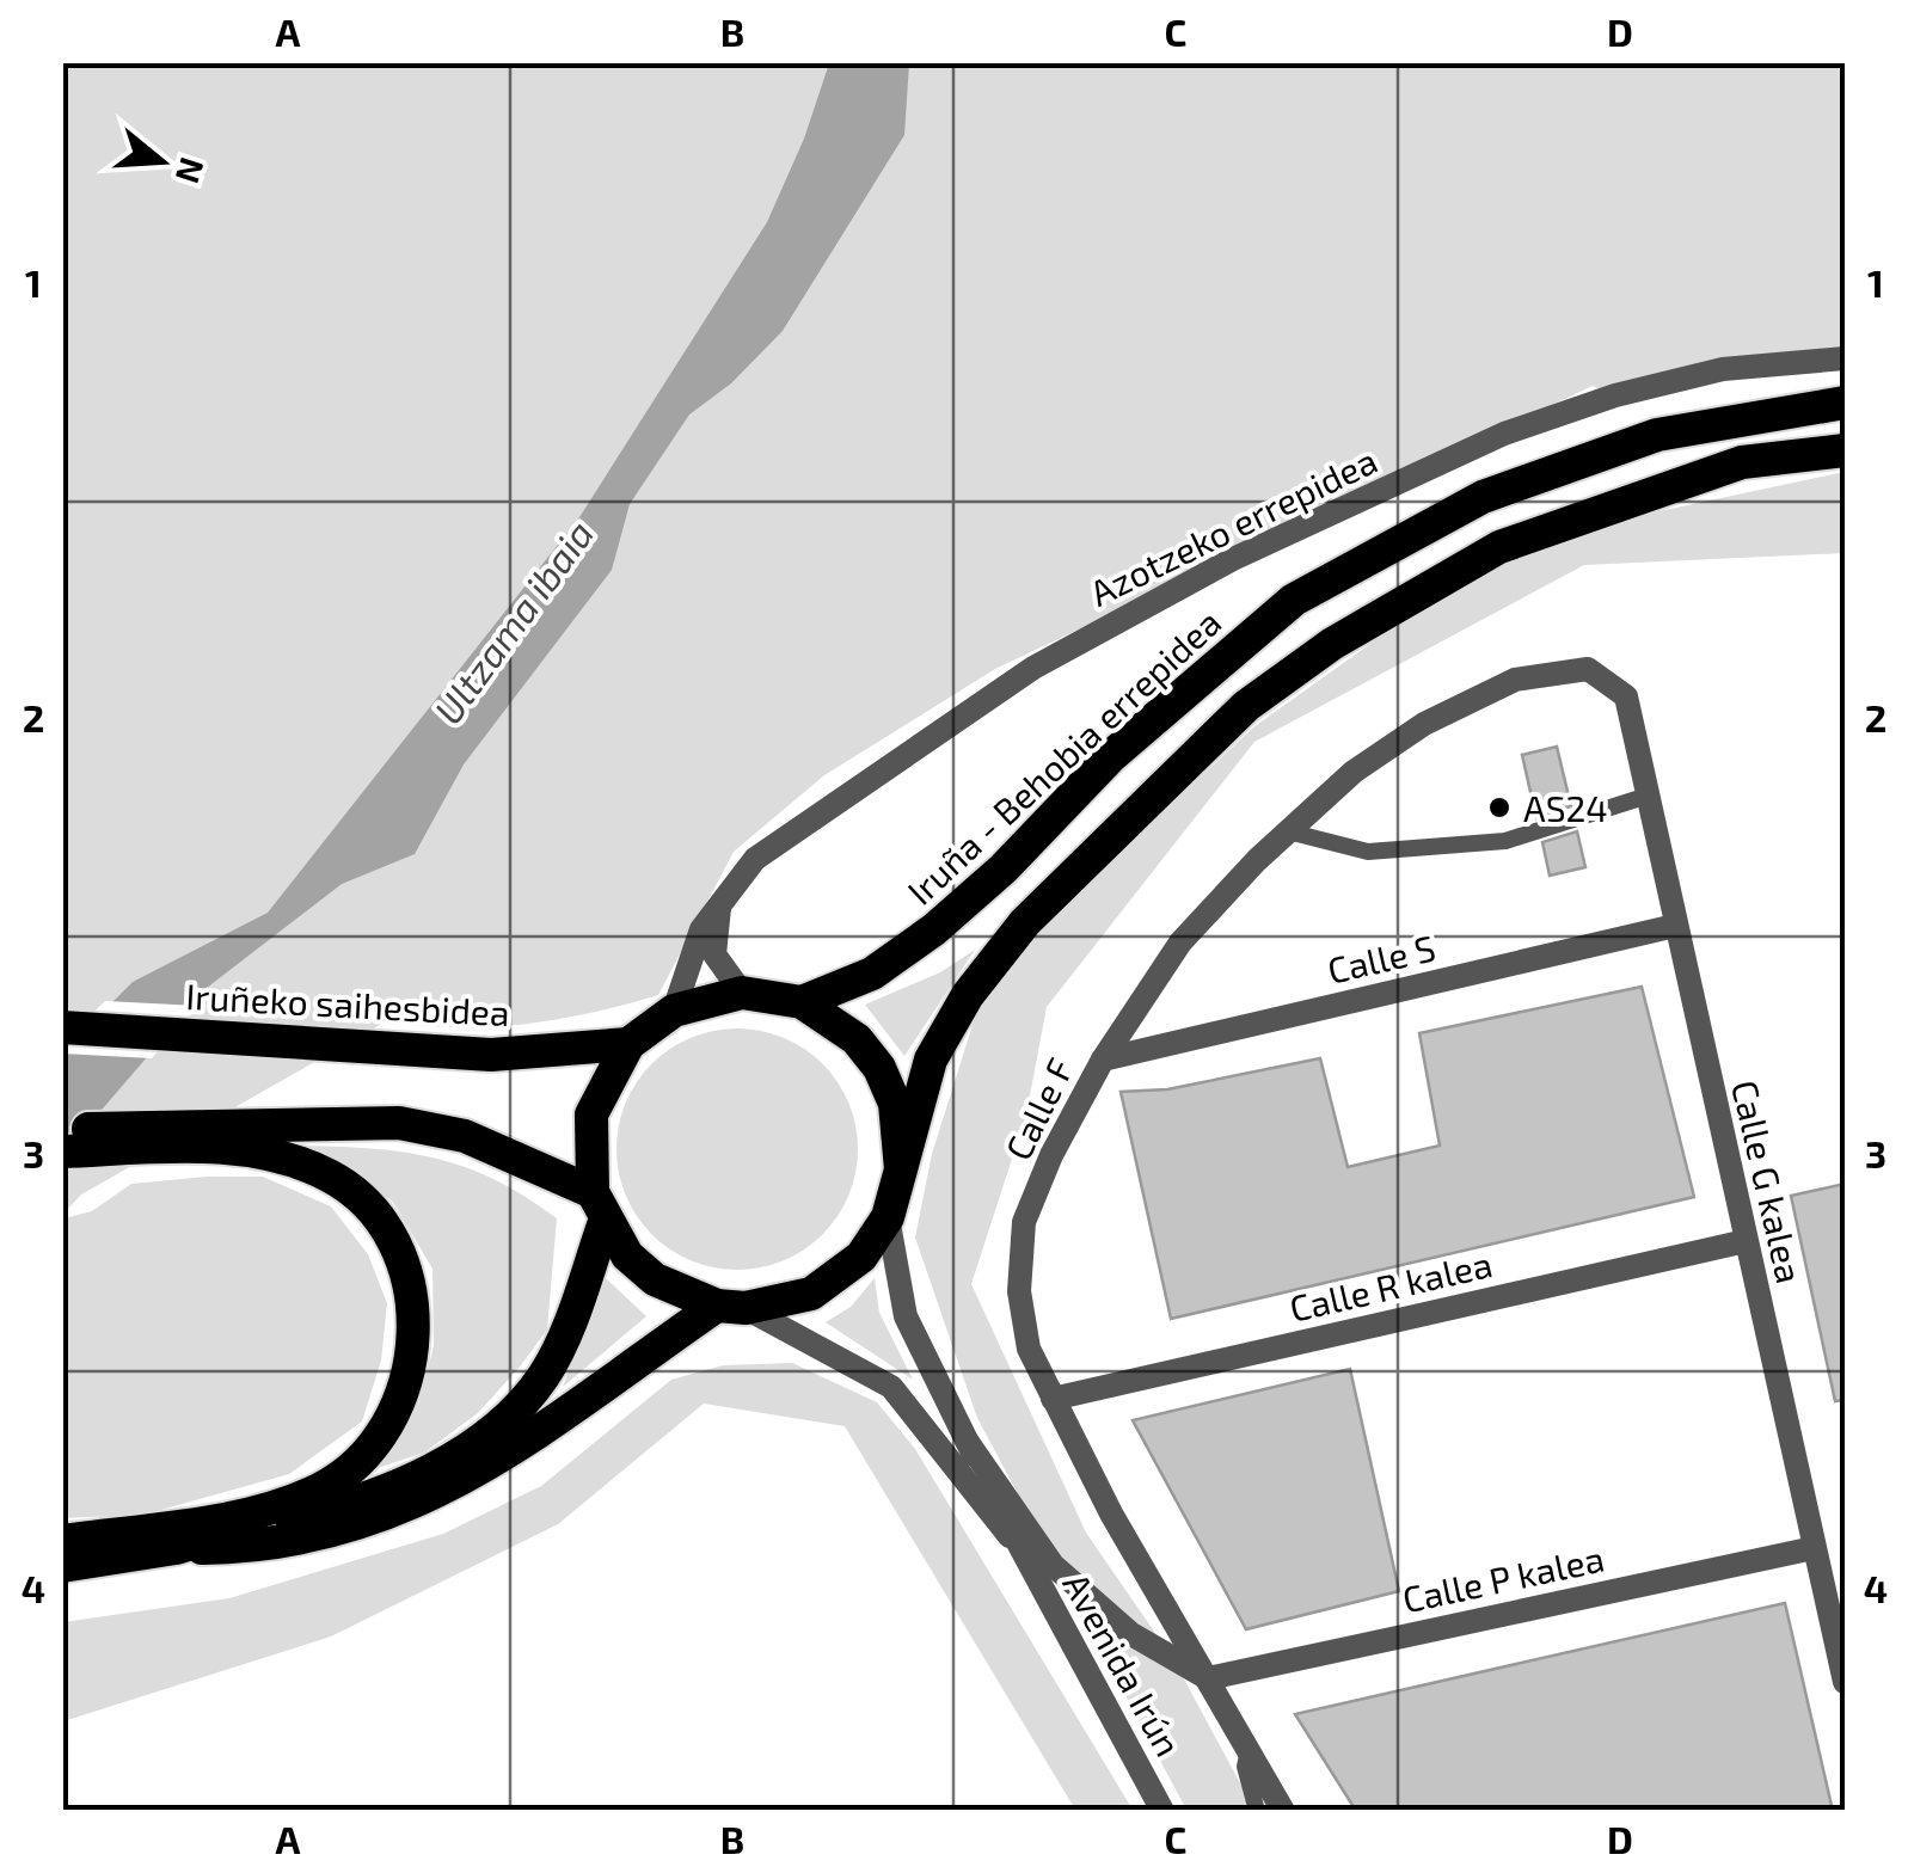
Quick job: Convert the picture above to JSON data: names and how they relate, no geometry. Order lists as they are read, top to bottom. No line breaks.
{"streets":{"highway":["Iruña - Behobia errepidea","Iruñeko saihesbidea"],"street":["Azotzeko errepidea","Calle S","Calle F","Calle G kalea","Calle R kalea","Calle P kalea","Avenida Irún"]},"crossings":[["Azotzeko errepidea","Iruña - Behobia errepidea"],["Azotzeko errepidea","Iruñeko saihesbidea"],["Azotzeko errepidea","Avenida Irún"],["Iruña - Behobia errepidea","Iruñeko saihesbidea"],["Iruña - Behobia errepidea","Avenida Irún"],["Calle S","Calle F"],["Calle S","Calle G kalea"],["Iruñeko saihesbidea","Avenida Irún"],["Calle F","Calle G kalea"],["Calle F","Calle R kalea"],["Calle F","Calle P kalea"],["Calle F","Avenida Irún"],["Calle G kalea","Calle R kalea"],["Calle G kalea","Calle P kalea"],["Calle P kalea","Avenida Irún"]],"water":["Ultzama ibaia"],"places":["AS24"],"north":"right","grid":{"columns":["A","B","C","D"],"rows":["1","2","3","4"]}}
